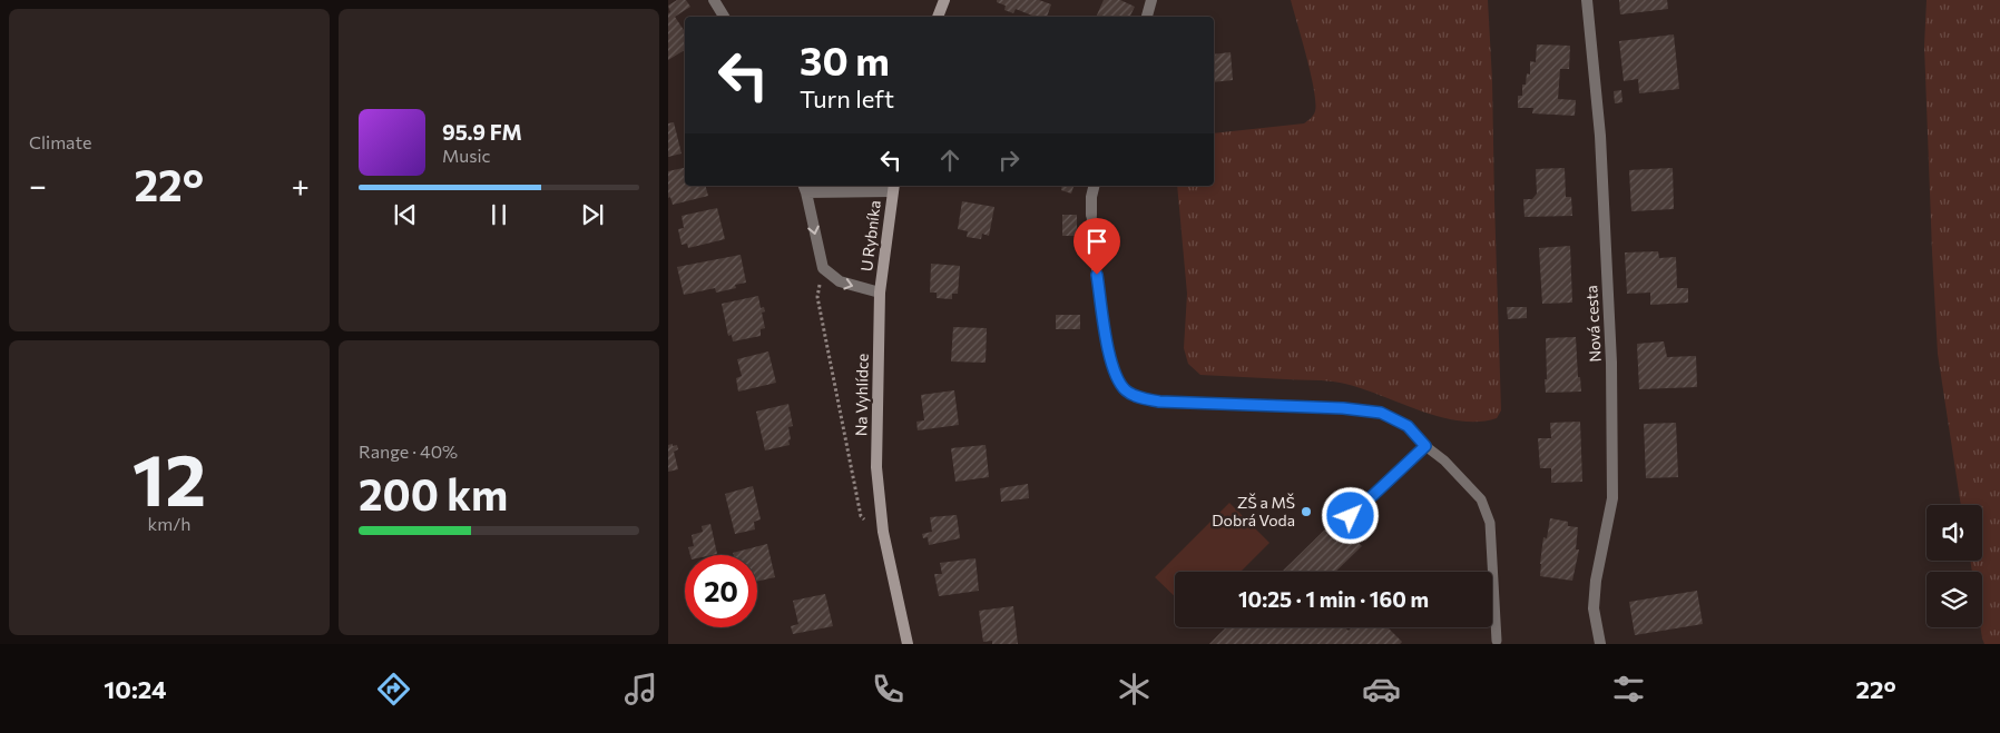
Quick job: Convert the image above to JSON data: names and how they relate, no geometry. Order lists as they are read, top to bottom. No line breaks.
{"streets":{"street":["U Rybníka","Nová cesta","Na Vyhlídce"]},"crossings":[["U Rybníka","Na Vyhlídce"]],"places":["ZŠ a MŠ Dobrá Voda"],"page":{"tile":["Climate",["12","km/h"],["Range · 40%","200 km"]],"turn":["30 m","Turn left"],"song":["95.9 FM","Music"],"heat":["−","22°","+"],"limit":"20","trip":"10:25 · 1 min · 160 m","tabs":["10:24","22°"]}}
